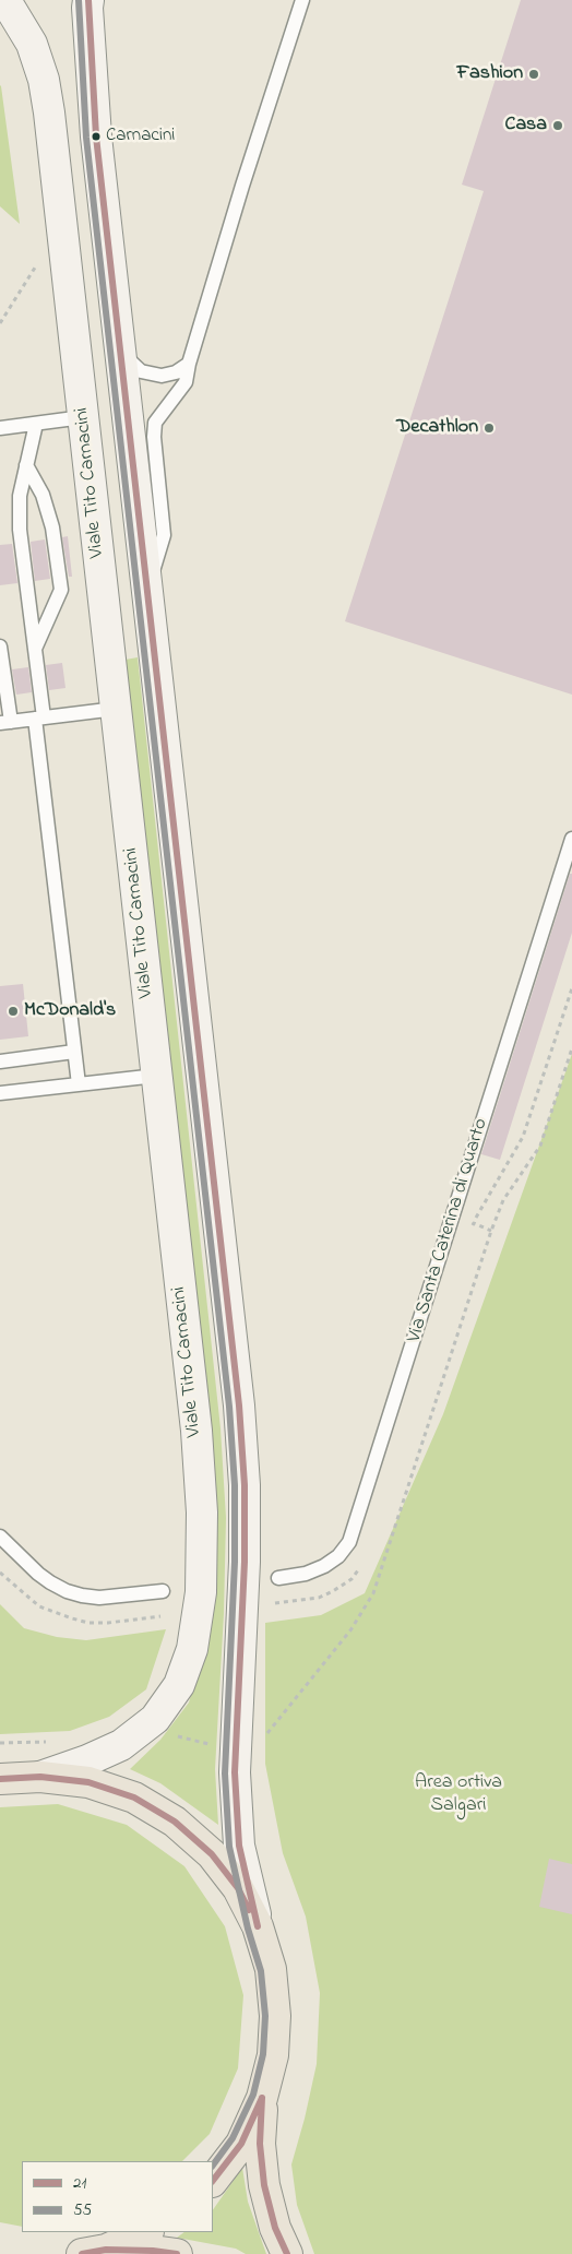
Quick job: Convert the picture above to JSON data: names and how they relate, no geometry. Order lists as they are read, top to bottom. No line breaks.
{"streets":{"main road":["Viale Tito Carnacini"],"lane":["Via Santa Caterina di Quarto"]},"parks":["Area ortiva Salgari"],"places":["Fashion","Casa","Carnacini","Decathlon","McDonald's"],"lines":["transit line 21","transit line 55"],"legend":["21","55"]}
